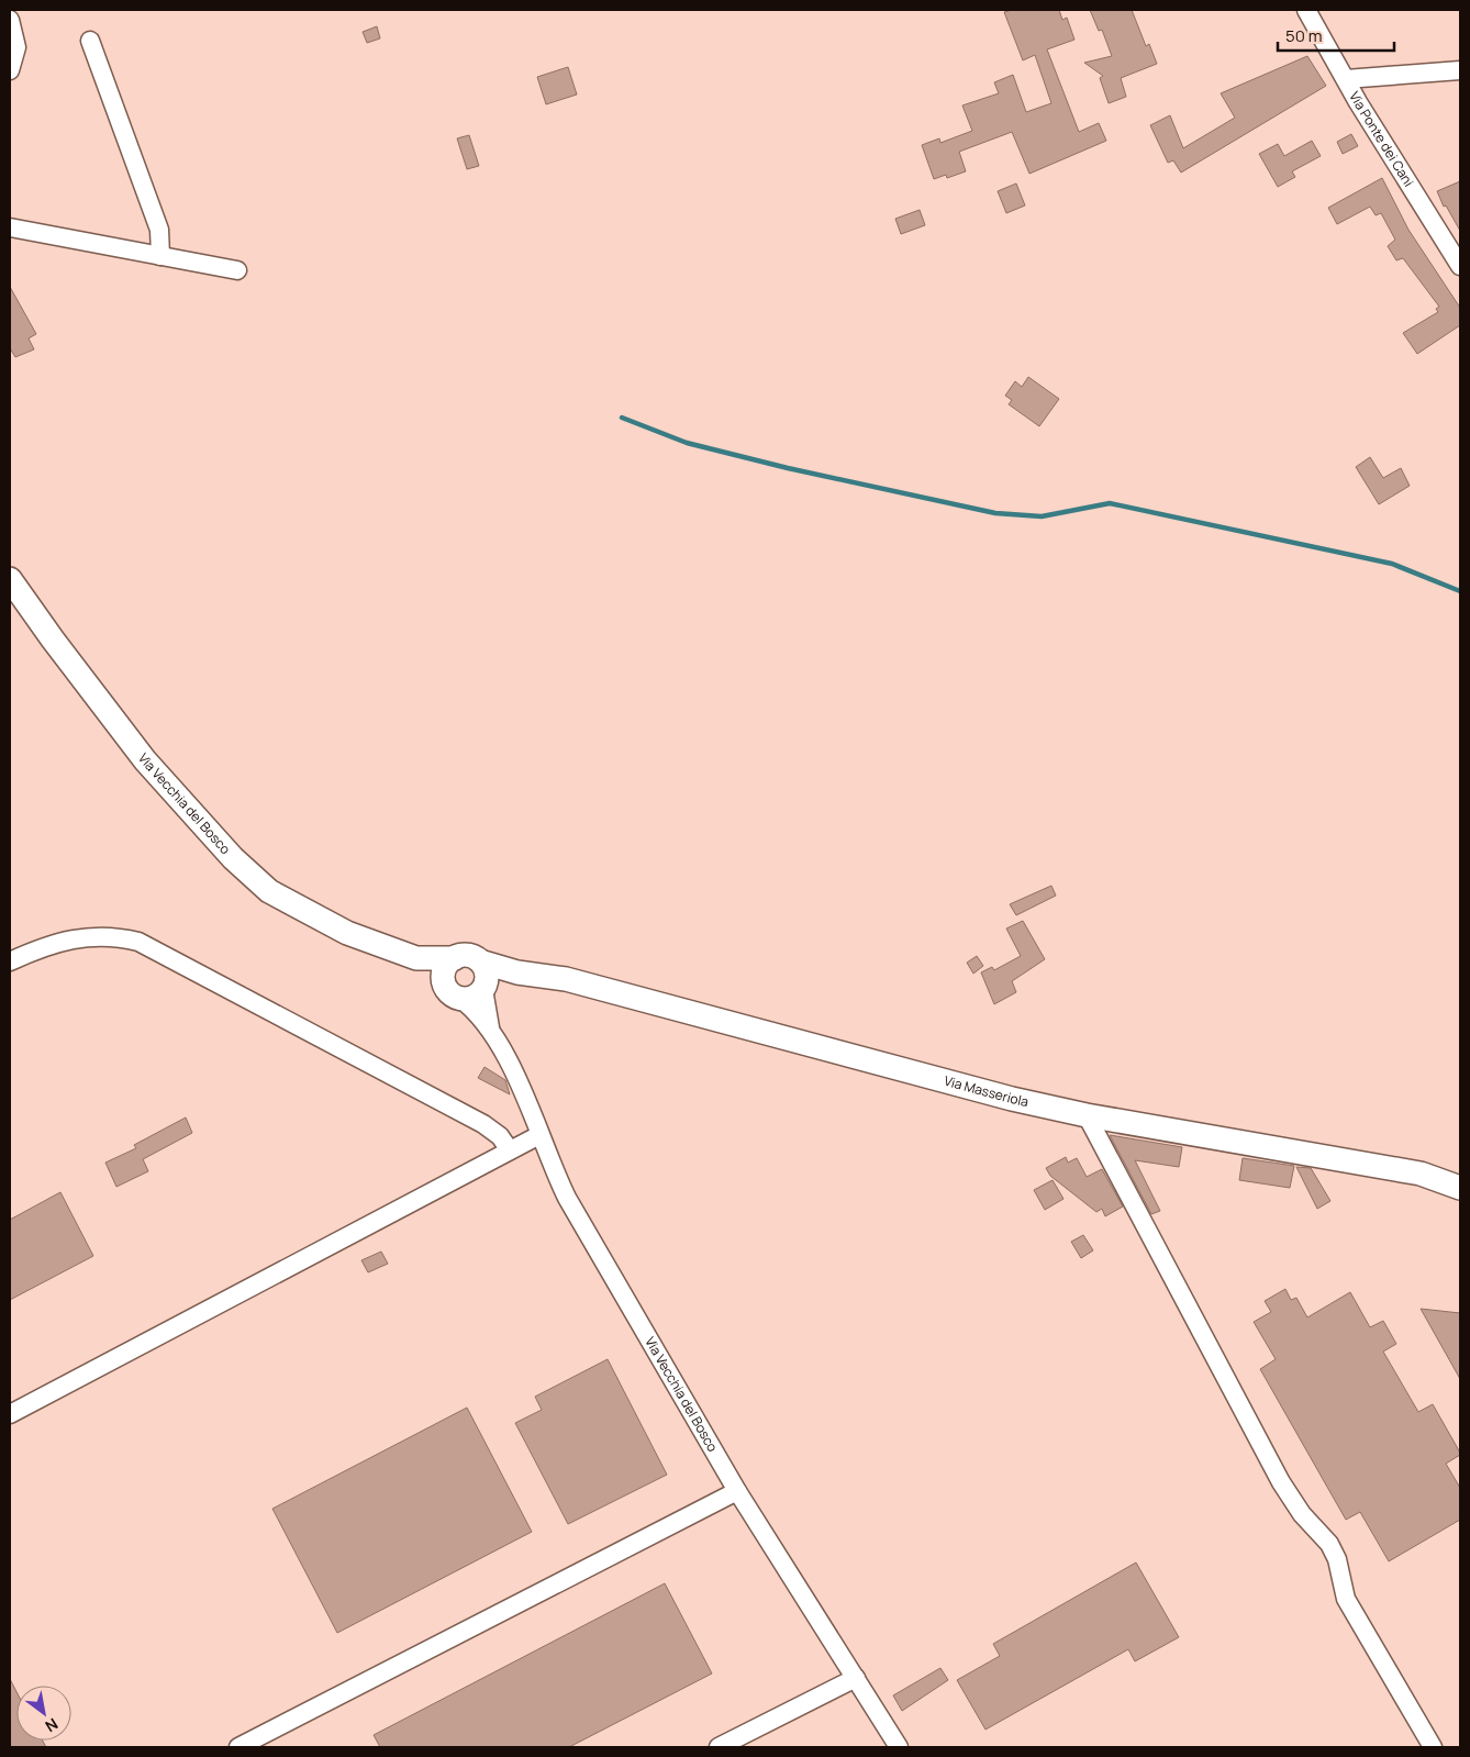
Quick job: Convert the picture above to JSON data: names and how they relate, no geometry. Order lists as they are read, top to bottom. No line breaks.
{"streets":{"main road":["Via Vecchia del Bosco","Via Masseriola"],"street":["Via Ponte dei Cani"]},"scale_bar":"50 m","north":"bottom right"}
